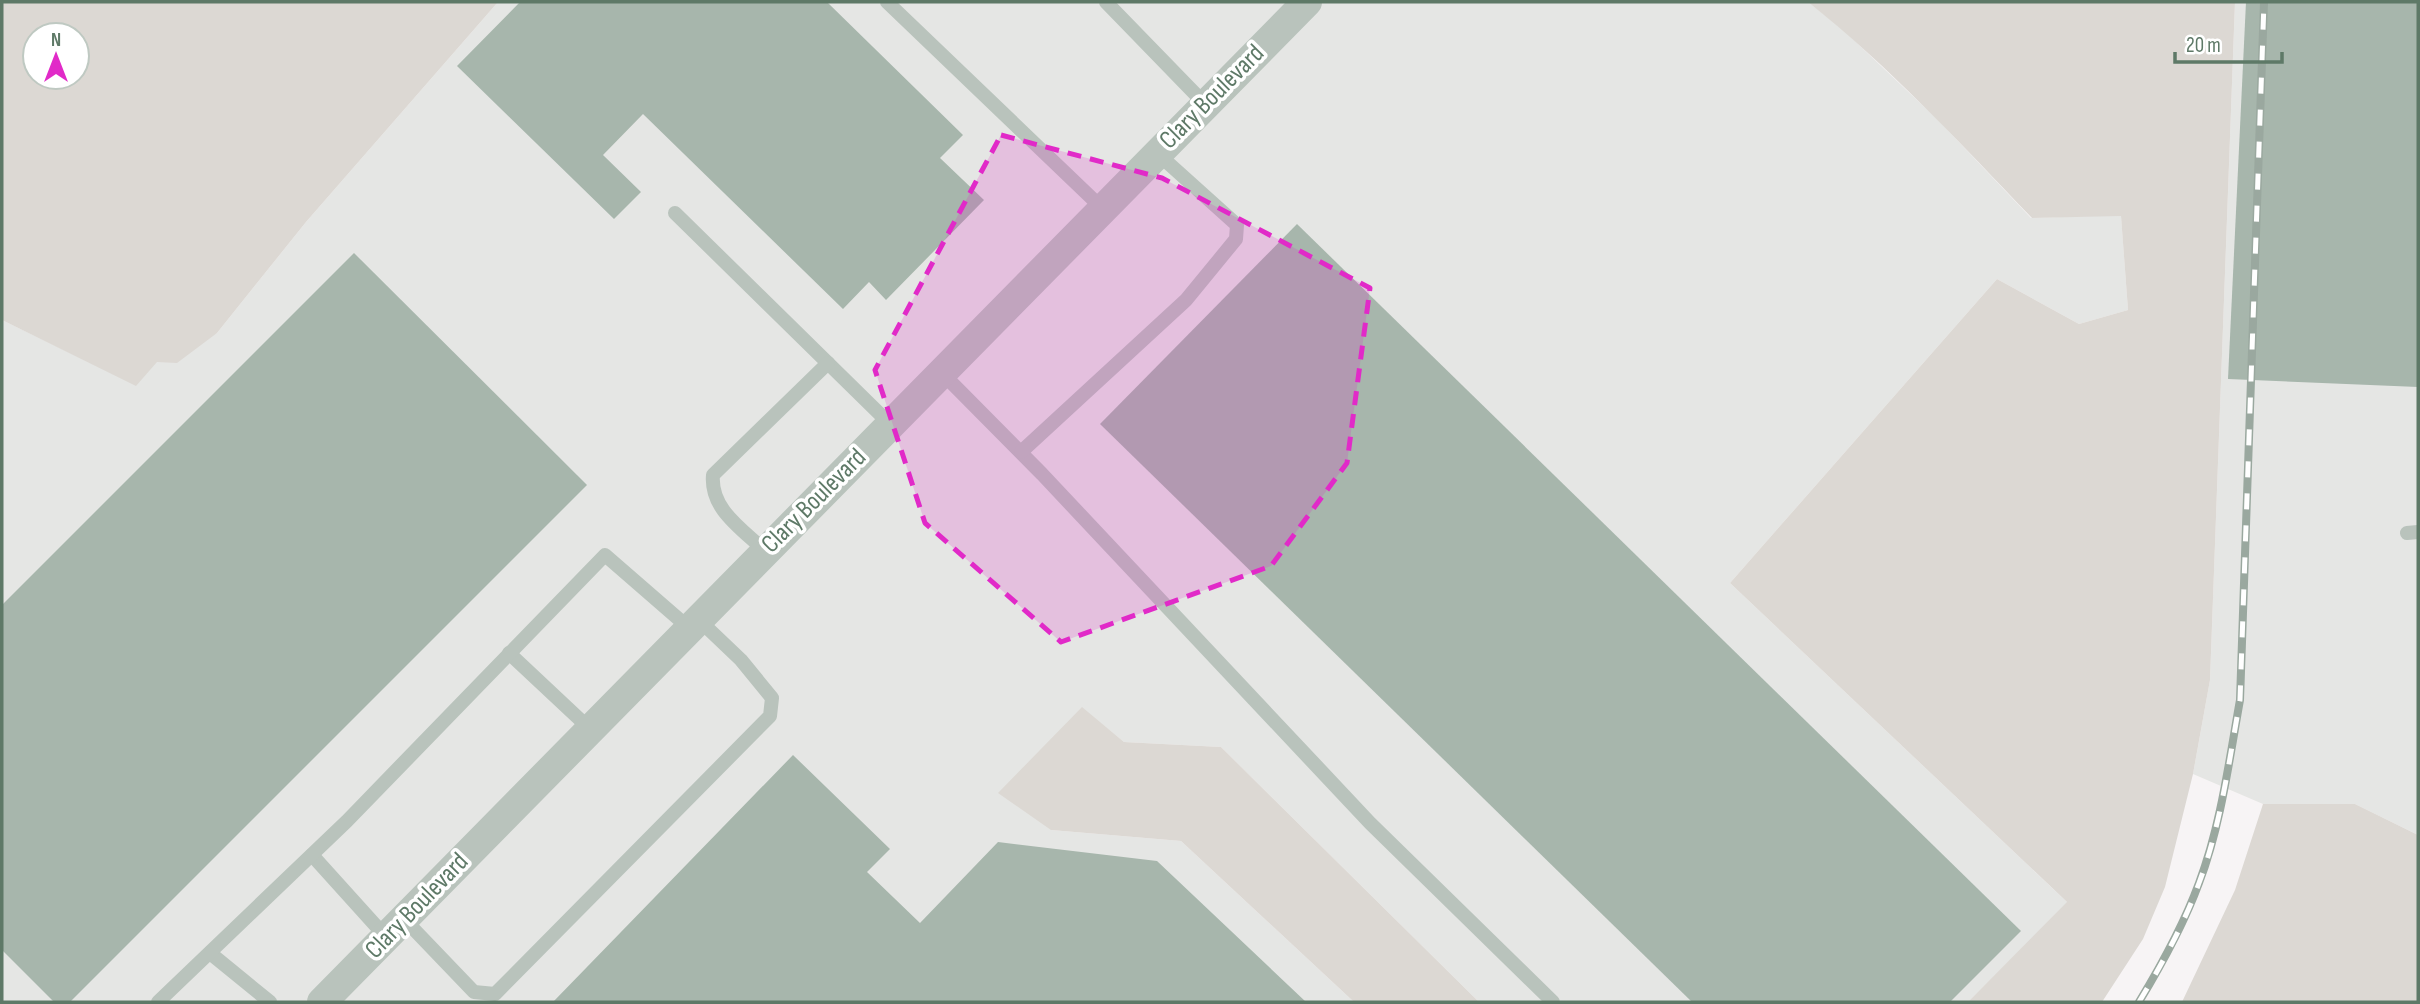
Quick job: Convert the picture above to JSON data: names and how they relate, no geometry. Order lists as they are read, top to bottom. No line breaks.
{"streets":{"street":["Clary Boulevard"]},"scale_bar":"20 m","north":"top"}
